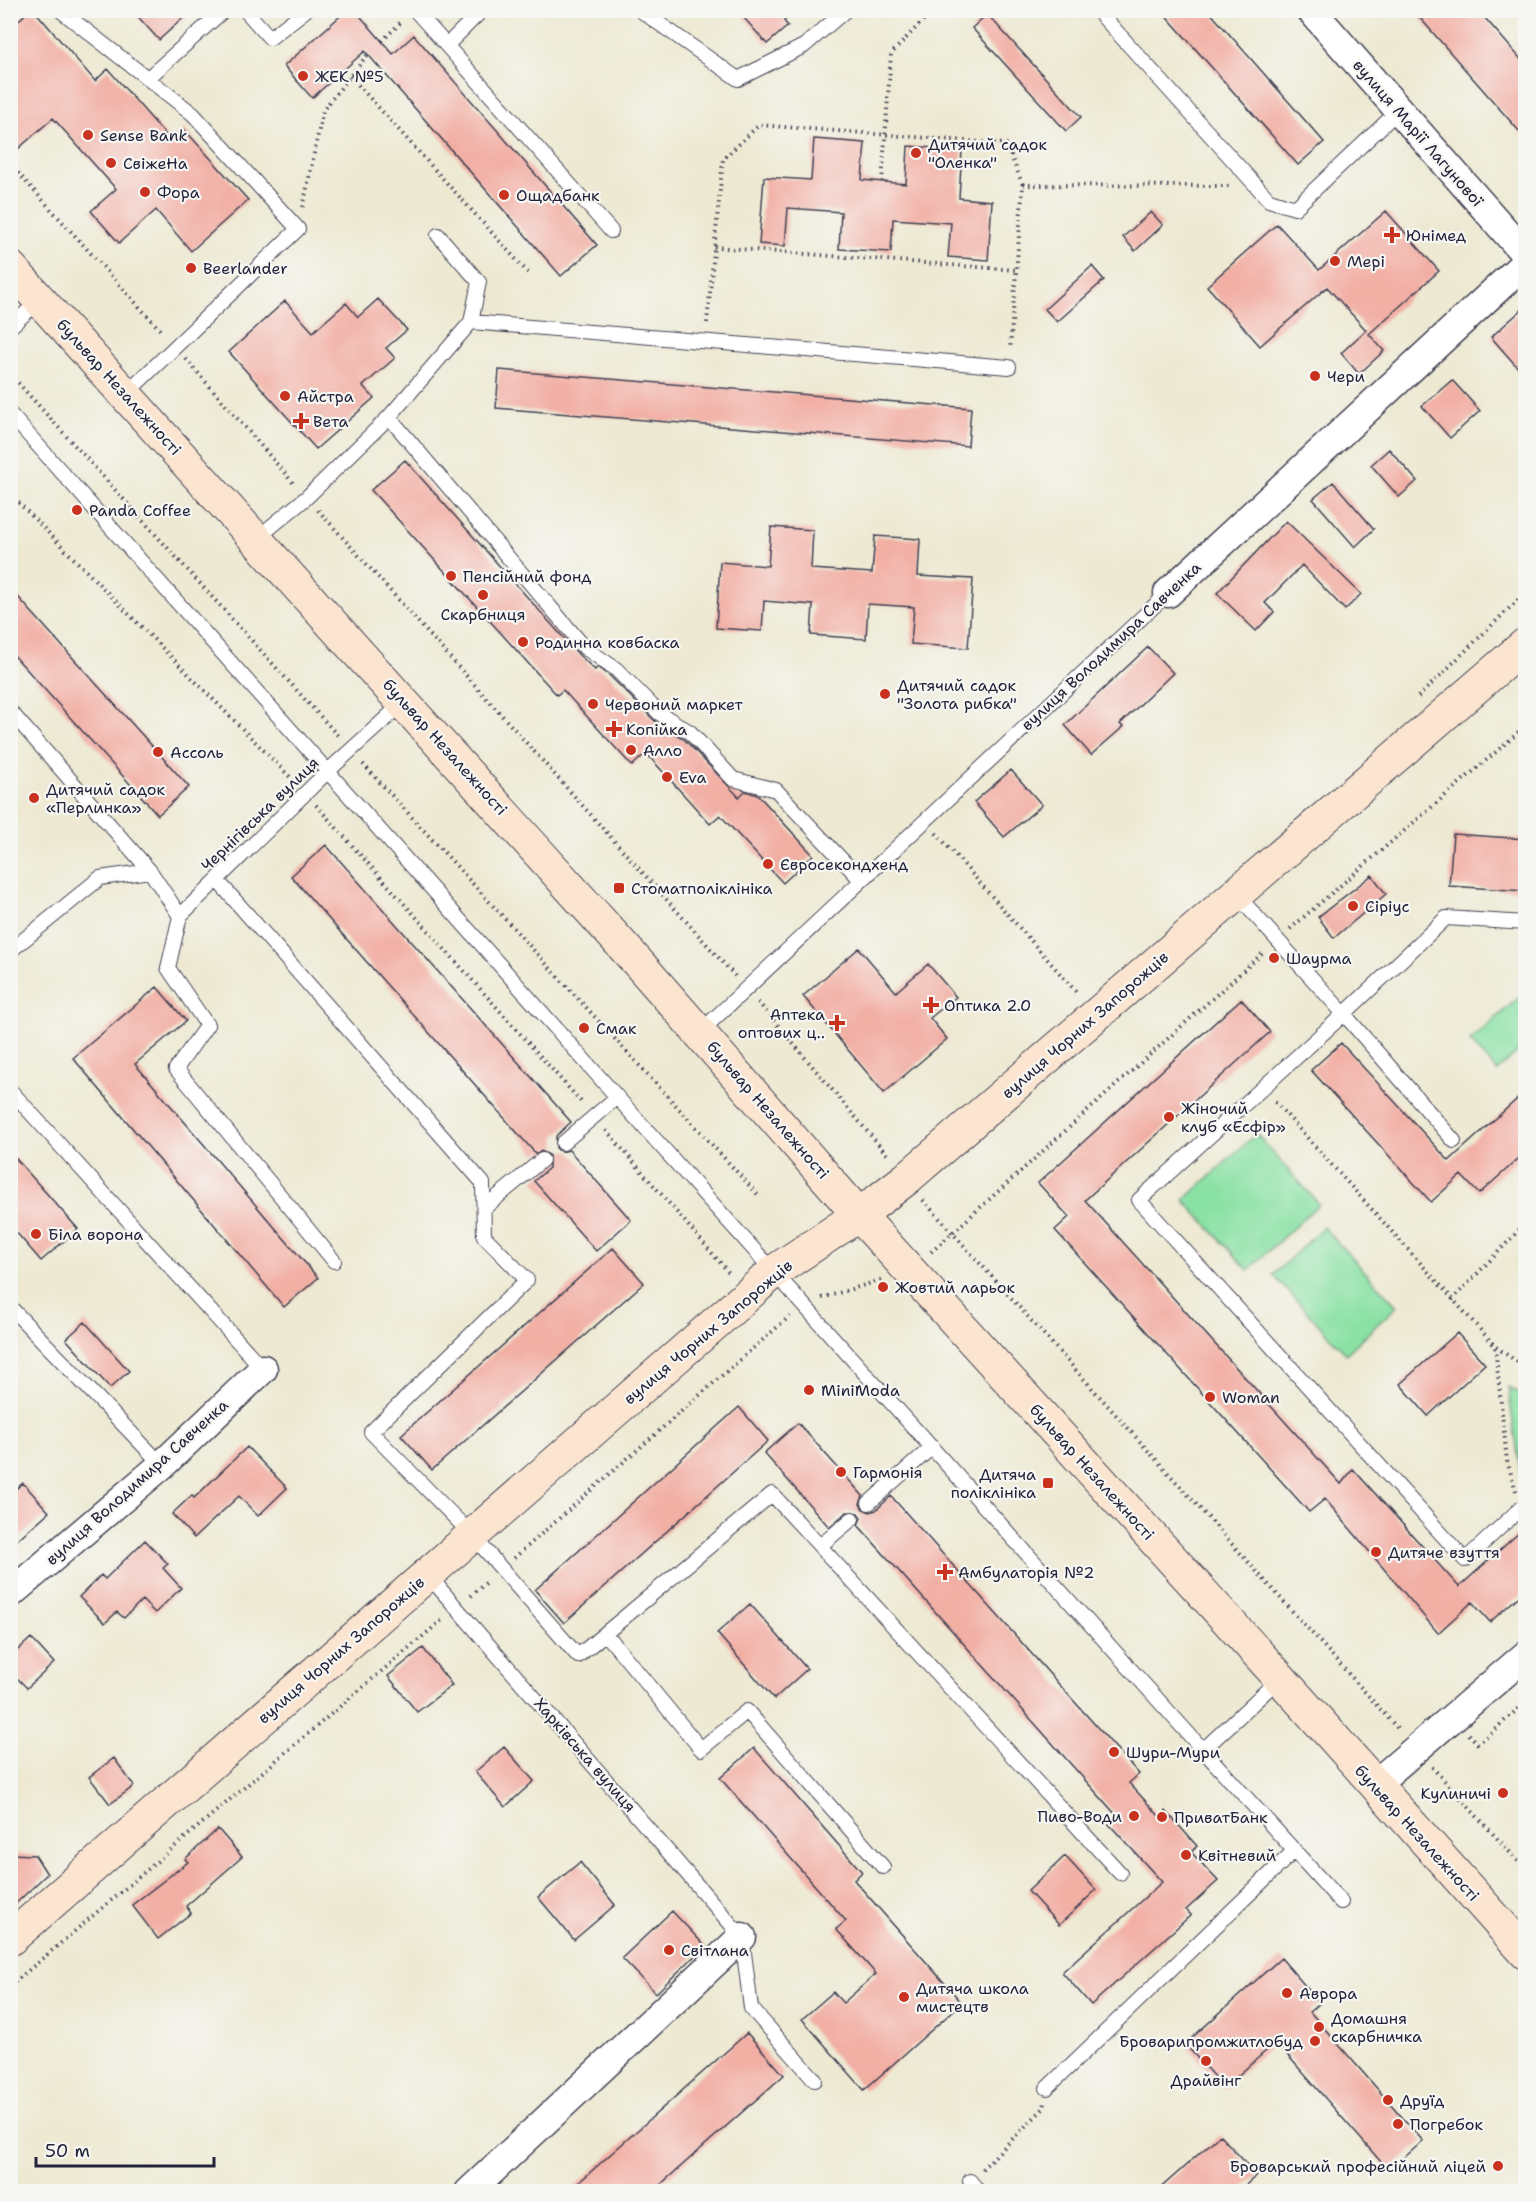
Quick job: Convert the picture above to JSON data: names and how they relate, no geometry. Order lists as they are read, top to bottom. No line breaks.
{"streets":{"main road":["бульвар Незалежності","вулиця Чорних Запорожців"],"street":["вулиця Марії Лагунової","вулиця Володимира Савченка"],"lane":["Чернігівська вулиця","Харківська вулиця"]},"crossings":[["бульвар Незалежності","вулиця Володимира Савченка"],["бульвар Незалежності","Чернігівська вулиця"],["бульвар Незалежності","вулиця Чорних Запорожців"],["вулиця Чорних Запорожців","Харківська вулиця"]],"places":{"other":["ЖЕК №5","Sense Bank","Дитячий садок \"Оленка\"","СвіжеНа","Фора","Ощадбанк","Мері","Beerlander","Чери","Айстра","Panda Coffee","Пенсійний фонд","Скарбниця","Родинна ковбаска","Дитячий садок \"Золота рибка\"","Червоний маркет","Алло","Ассоль","Eva","Дитячий садок «Перлинка»","Євросекондхенд","Сіріус","Шаурма","Смак","Жіночий клуб «Есфір»","Біла ворона","Жовтий ларьок","MiniModa","Woman","Гармонія","Дитяче взуття","Шури-Мури","Кулиничі","Пиво-Води","ПриватБанк","Квітневий","Світлана","Аврора","Дитяча школа мистецтв","Домашня скарбничка","Броварипромжитлобуд","Драйвінг","Друїд","Погребок","Броварський професійний ліцей"],"health":["Юнімед","Вета","Копійка","Оптика 2.0","Аптека оптових ц‥","Амбулаторія №2"],"transit":["Стоматполіклініка","Дитяча поліклініка"]},"scale_bar":"50 m"}
